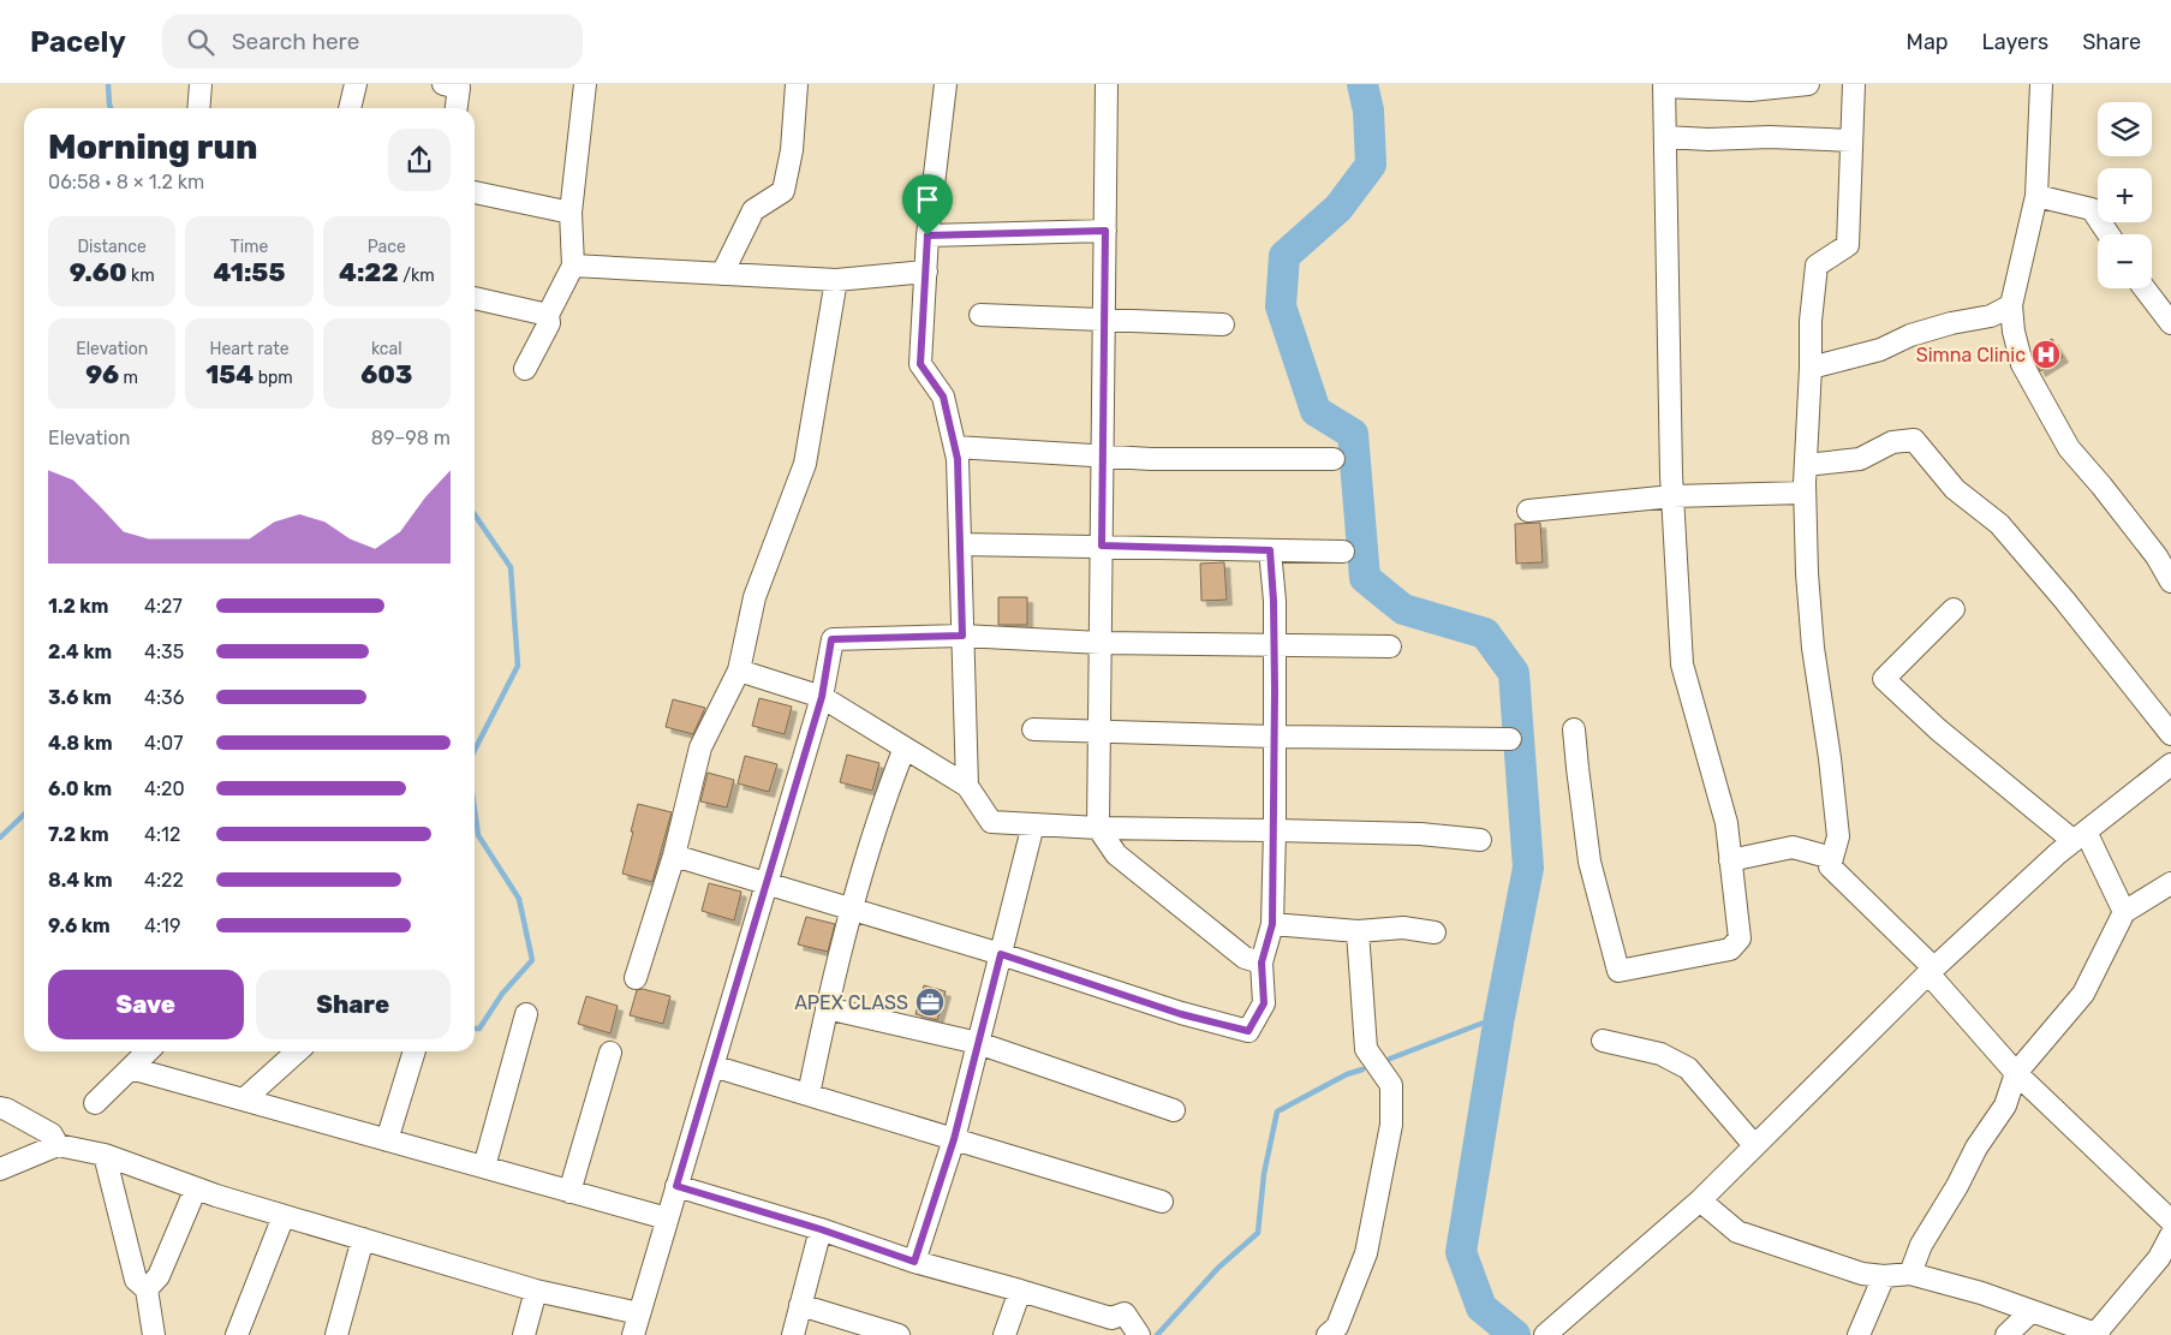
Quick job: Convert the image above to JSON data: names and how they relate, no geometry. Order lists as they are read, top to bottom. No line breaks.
{"places":{"hospital":["Simna Clinic"],"office":["APEX CLASS"]},"page":{"header":"Pacely","search":"Search here","nav":["Map","Layers","Share"],"map_buttons":["+","−"],"heading":["Morning run","06:58 · 8 × 1.2 km"],"stats":[["Distance","9.60 km"],["Time","41:55"],["Pace","4:22 /km"],["Elevation","96 m"],["Heart rate","154 bpm"],["kcal","603"]],"chart":["Elevation","89–98 m"],"list":[{"name":"1.2 km","note":"4:27"},{"name":"2.4 km","note":"4:35"},{"name":"3.6 km","note":"4:36"},{"name":"4.8 km","note":"4:07"},{"name":"6.0 km","note":"4:20"},{"name":"7.2 km","note":"4:12"},{"name":"8.4 km","note":"4:22"},{"name":"9.6 km","note":"4:19"}],"buttons":["Save","Share"]}}
